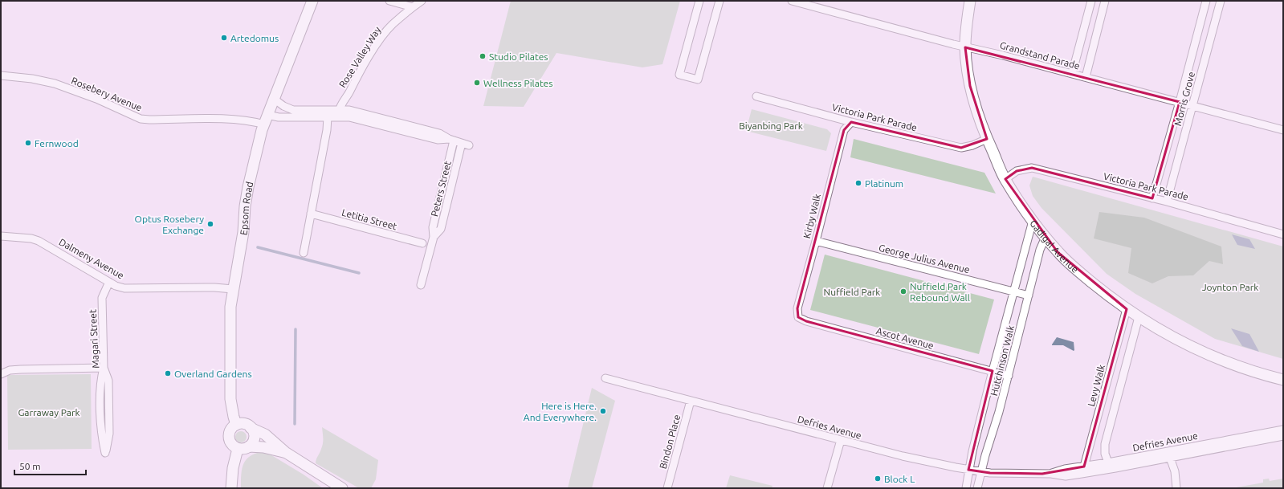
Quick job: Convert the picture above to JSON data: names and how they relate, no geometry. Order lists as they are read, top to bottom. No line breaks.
{"streets":{"street":["Grandstand Parade","Rose Valley Way","Rosebery Avenue","Morris Grove","Victoria Park Parade","Peters Street","Epsom Road","Kirby Walk","Letitia Street","Gadigal Avenue","Dalmeny Avenue","George Julius Avenue","Ascot Avenue","Magari Street","Hutchinson Walk","Levy Walk","Defries Avenue","Bindon Place"]},"crossings":[["Grandstand Parade","Morris Grove"],["Grandstand Parade","Gadigal Avenue"],["Rosebery Avenue","Epsom Road"],["Morris Grove","Victoria Park Parade"],["Victoria Park Parade","Kirby Walk"],["Victoria Park Parade","Gadigal Avenue"],["Epsom Road","Dalmeny Avenue"],["Kirby Walk","George Julius Avenue"],["Kirby Walk","Ascot Avenue"],["Gadigal Avenue","Hutchinson Walk"],["Gadigal Avenue","Levy Walk"],["Dalmeny Avenue","Magari Street"],["George Julius Avenue","Hutchinson Walk"],["Ascot Avenue","Hutchinson Walk"],["Hutchinson Walk","Defries Avenue"],["Levy Walk","Defries Avenue"],["Defries Avenue","Bindon Place"]],"parks":["Biyanbing Park","Joynton Park","Nuffield Park","Garraway Park"],"places":["Artedomus","Studio Pilates","Wellness Pilates","Fernwood","Platinum","Optus Rosebery Exchange","Nuffield Park Rebound Wall","Overland Gardens","Here is Here. And Everywhere.","Block L"],"scale_bar":"50 m"}
